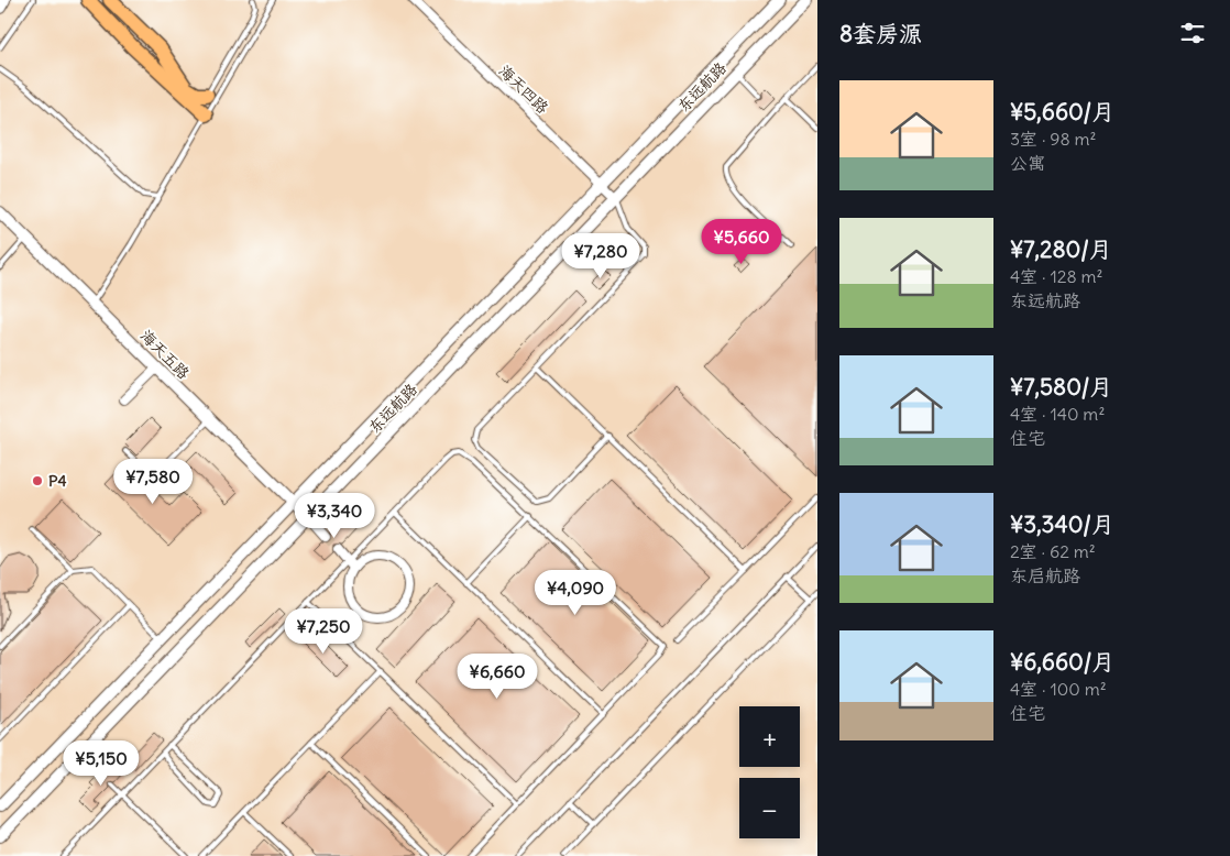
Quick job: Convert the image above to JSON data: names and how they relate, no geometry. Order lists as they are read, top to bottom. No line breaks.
{"streets":{"street":["东远航路","海天四路","海天五路"]},"crossings":[["东远航路","海天四路"],["东远航路","海天五路"]],"places":["P4"],"page":{"heading":"8套房源","list":[{"name":"¥5,660/月","note":"3室 · 98 m² · 公寓"},{"name":"¥7,280/月","note":"4室 · 128 m² · 东远航路"},{"name":"¥7,580/月","note":"4室 · 140 m² · 住宅"},{"name":"¥3,340/月","note":"2室 · 62 m² · 东启航路"},{"name":"¥6,660/月","note":"4室 · 100 m² · 住宅"}],"price":["¥5,660","¥7,280","¥7,580","¥3,340","¥4,090","¥7,250","¥6,660","¥5,150"],"map_buttons":["+","−"]}}
